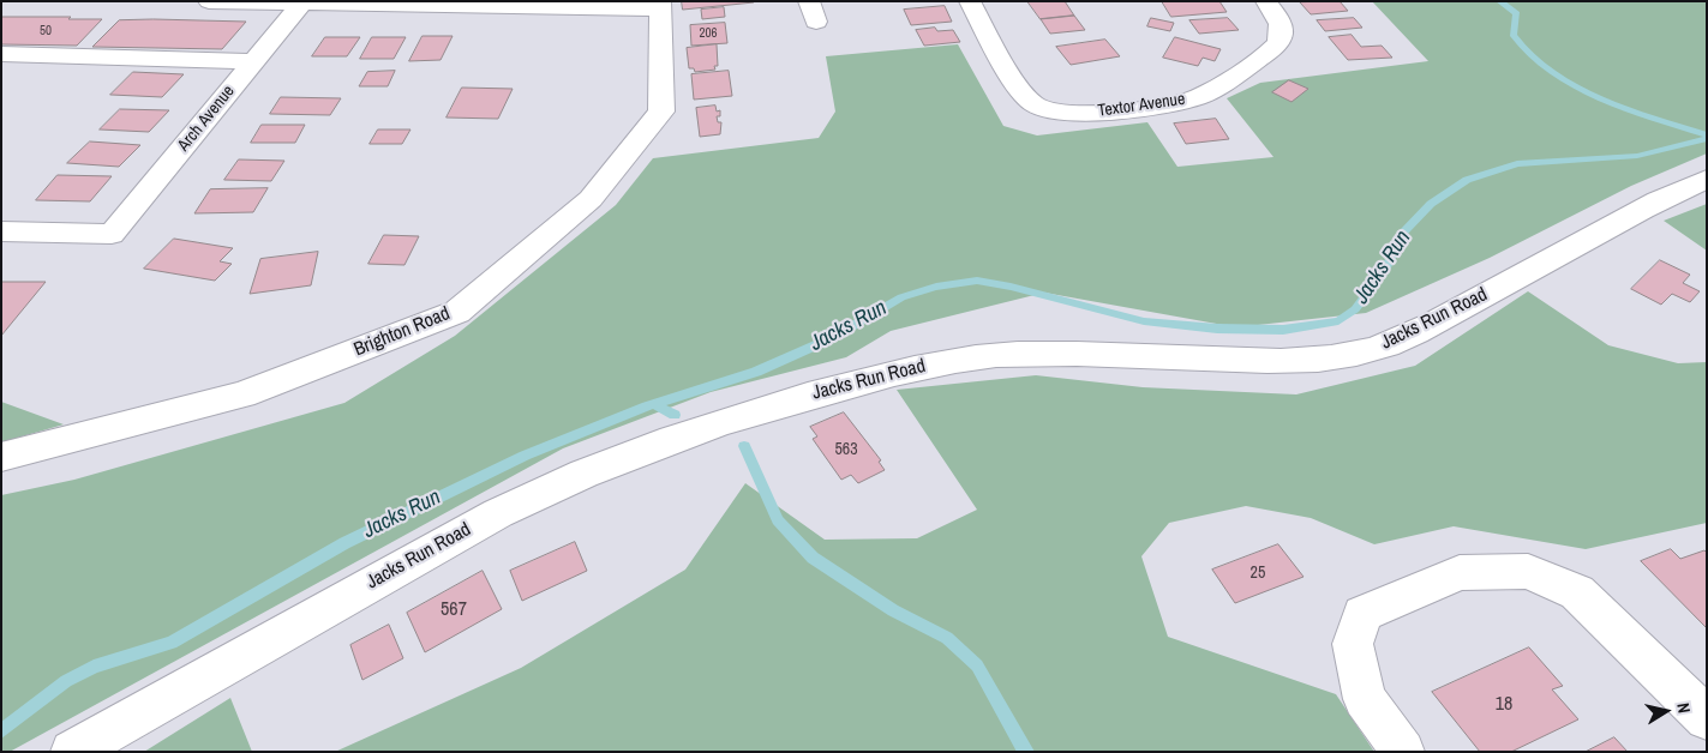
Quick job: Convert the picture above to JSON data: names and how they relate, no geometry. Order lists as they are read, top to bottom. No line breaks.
{"streets":{"street":["Textor Avenue","Arch Avenue","Jacks Run Road","Brighton Road"]},"water":["Jacks Run"],"house_numbers":["50","206","563","25","567","18"],"north":"right"}
